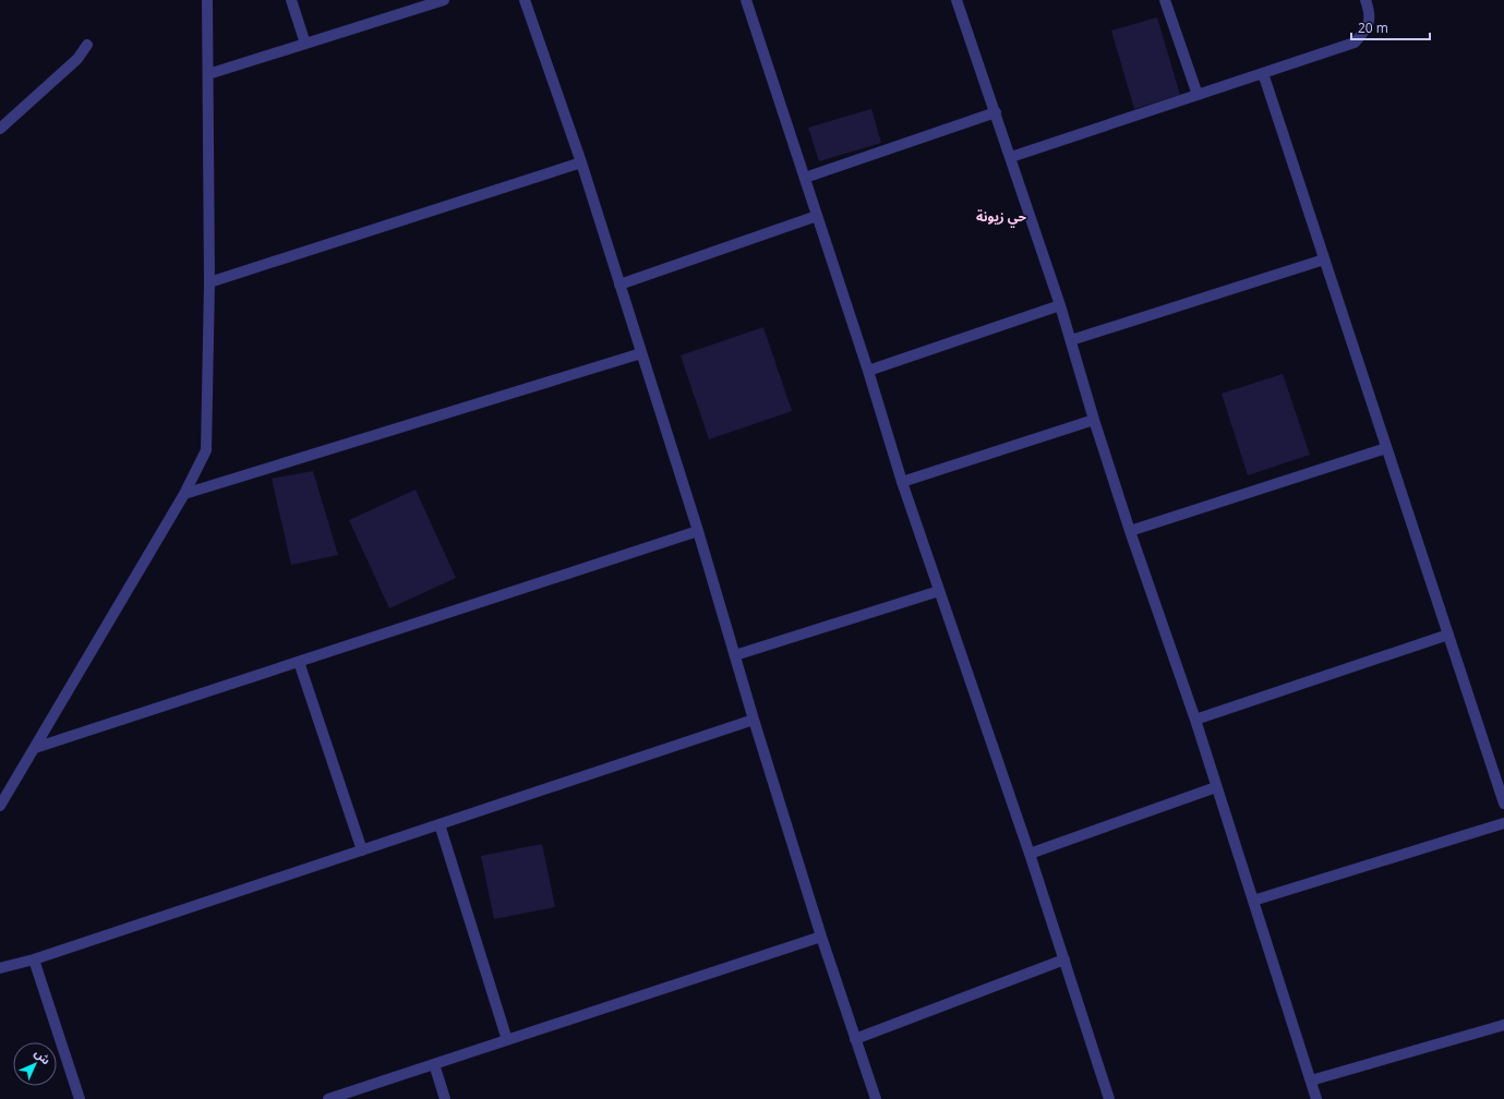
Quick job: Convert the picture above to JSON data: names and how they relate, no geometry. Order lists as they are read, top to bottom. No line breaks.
{"districts":["حي زيونة"],"scale_bar":"20 m","north":"top right"}
